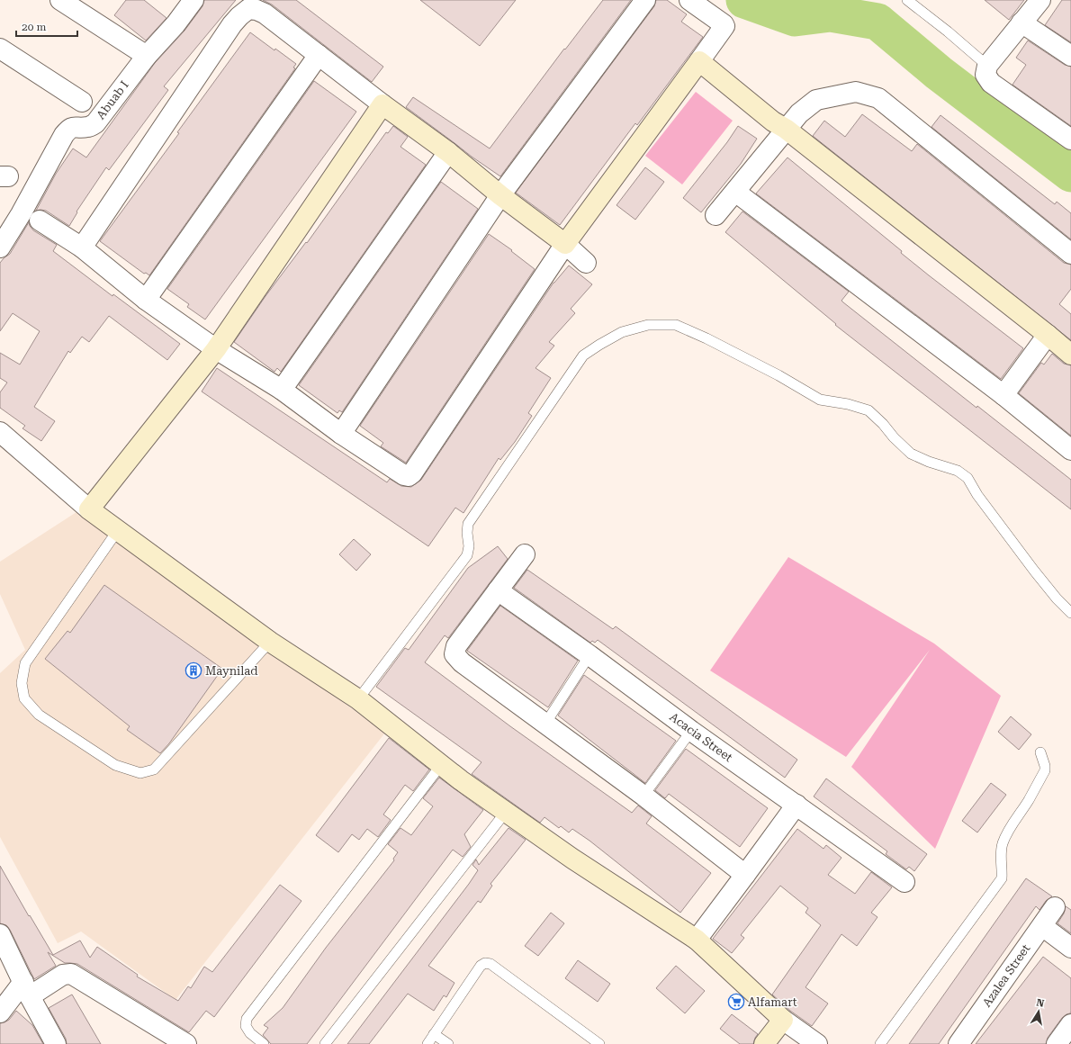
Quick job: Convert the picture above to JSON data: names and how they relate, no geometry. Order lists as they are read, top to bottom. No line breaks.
{"streets":{"street":["Abuab I","Acacia Street","Azalea Street"]},"places":{"building":["Maynilad"],"supermarket":["Alfamart"]},"scale_bar":"20 m","north":"top"}
